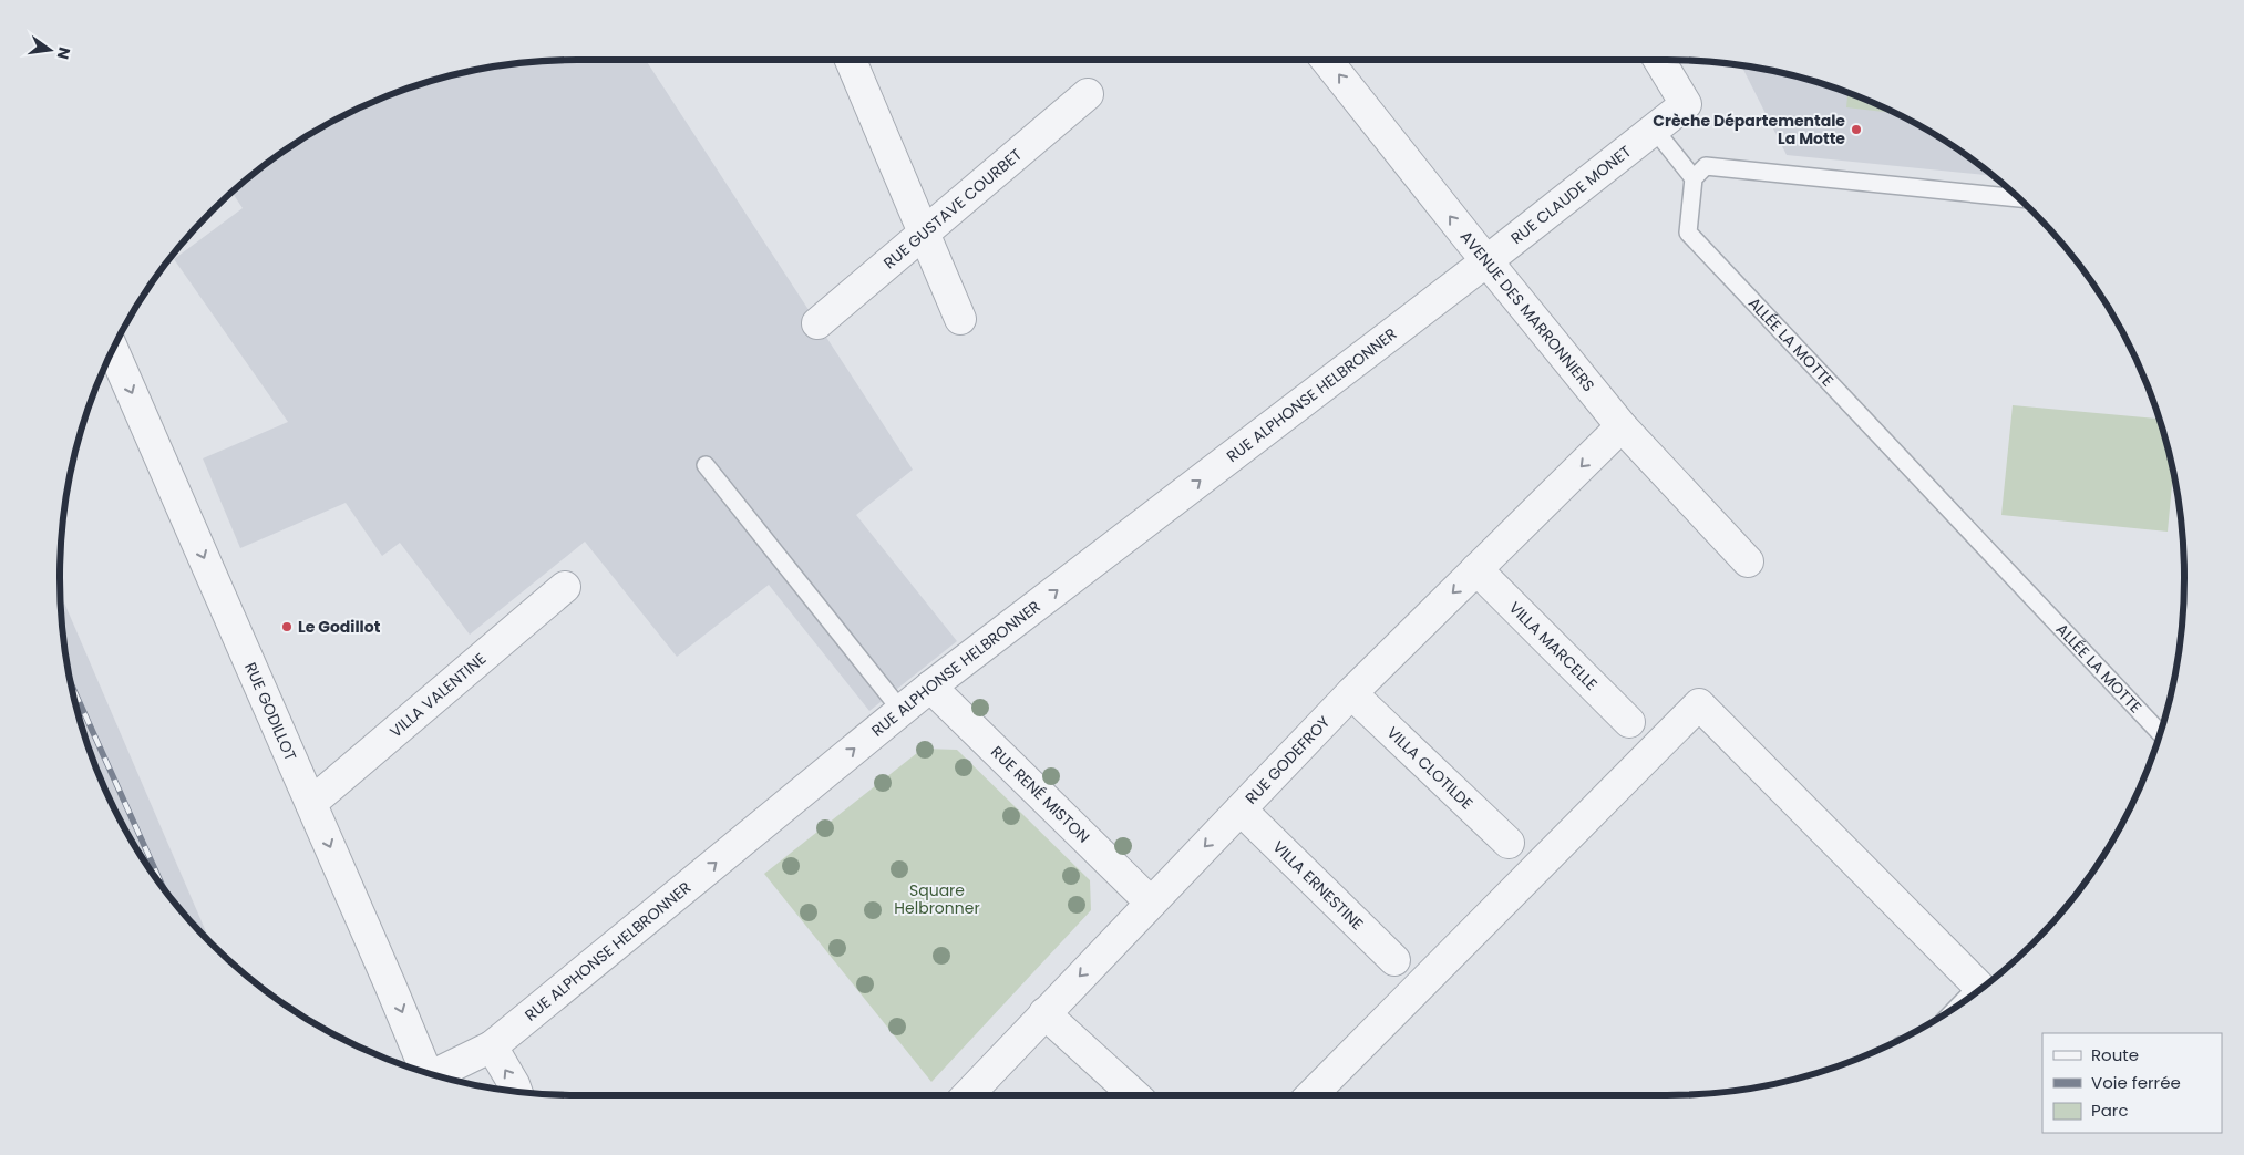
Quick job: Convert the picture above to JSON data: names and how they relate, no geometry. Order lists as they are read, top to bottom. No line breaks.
{"streets":{"street":["RUE CLAUDE MONET","RUE GUSTAVE COURBET","AVENUE DES MARRONNIERS","RUE ALPHONSE HELBRONNER","VILLA MARCELLE","VILLA VALENTINE","RUE GODILLOT","RUE GODEFROY","VILLA CLOTILDE","RUE RENÉ MISTON","VILLA ERNESTINE"],"lane":["ALLÉE LA MOTTE"]},"crossings":[["RUE CLAUDE MONET","AVENUE DES MARRONNIERS"],["RUE CLAUDE MONET","RUE ALPHONSE HELBRONNER"],["AVENUE DES MARRONNIERS","RUE ALPHONSE HELBRONNER"],["AVENUE DES MARRONNIERS","RUE GODEFROY"],["RUE ALPHONSE HELBRONNER","RUE RENÉ MISTON"],["VILLA MARCELLE","RUE GODEFROY"],["VILLA VALENTINE","RUE GODILLOT"],["RUE GODEFROY","VILLA CLOTILDE"],["RUE GODEFROY","RUE RENÉ MISTON"],["RUE GODEFROY","VILLA ERNESTINE"]],"one_way":["AVENUE DES MARRONNIERS","RUE ALPHONSE HELBRONNER","RUE GODILLOT","RUE GODEFROY"],"parks":["Square Helbronner"],"places":["Crèche Départementale La Motte","Le Godillot"],"legend":["Route","Voie ferrée","Parc"],"north":"right"}
